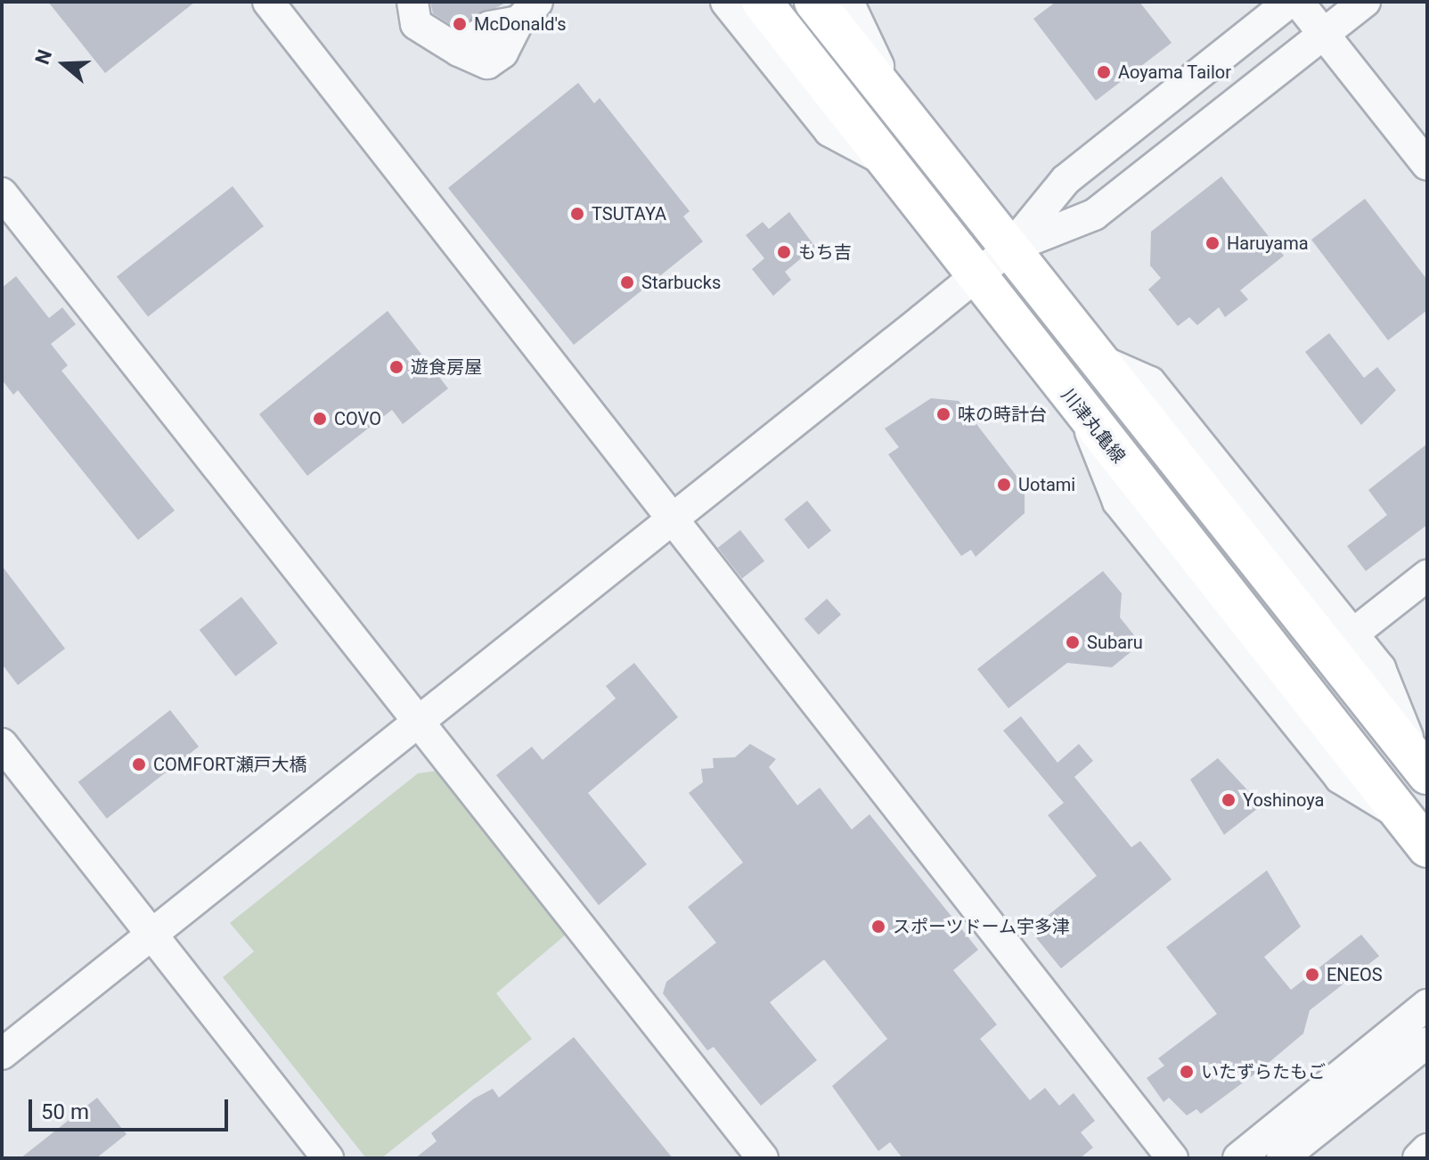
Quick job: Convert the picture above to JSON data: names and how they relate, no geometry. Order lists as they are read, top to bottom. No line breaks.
{"streets":{"main road":["川津丸亀線"]},"places":["McDonald's","Aoyama Tailor","TSUTAYA","Haruyama","もち吉","Starbucks","遊食房屋","味の時計台","COVO","Uotami","Subaru","COMFORT瀬戸大橋","Yoshinoya","スポーツドーム宇多津","ENEOS","いたずらたもご"],"scale_bar":"50 m","north":"left"}
